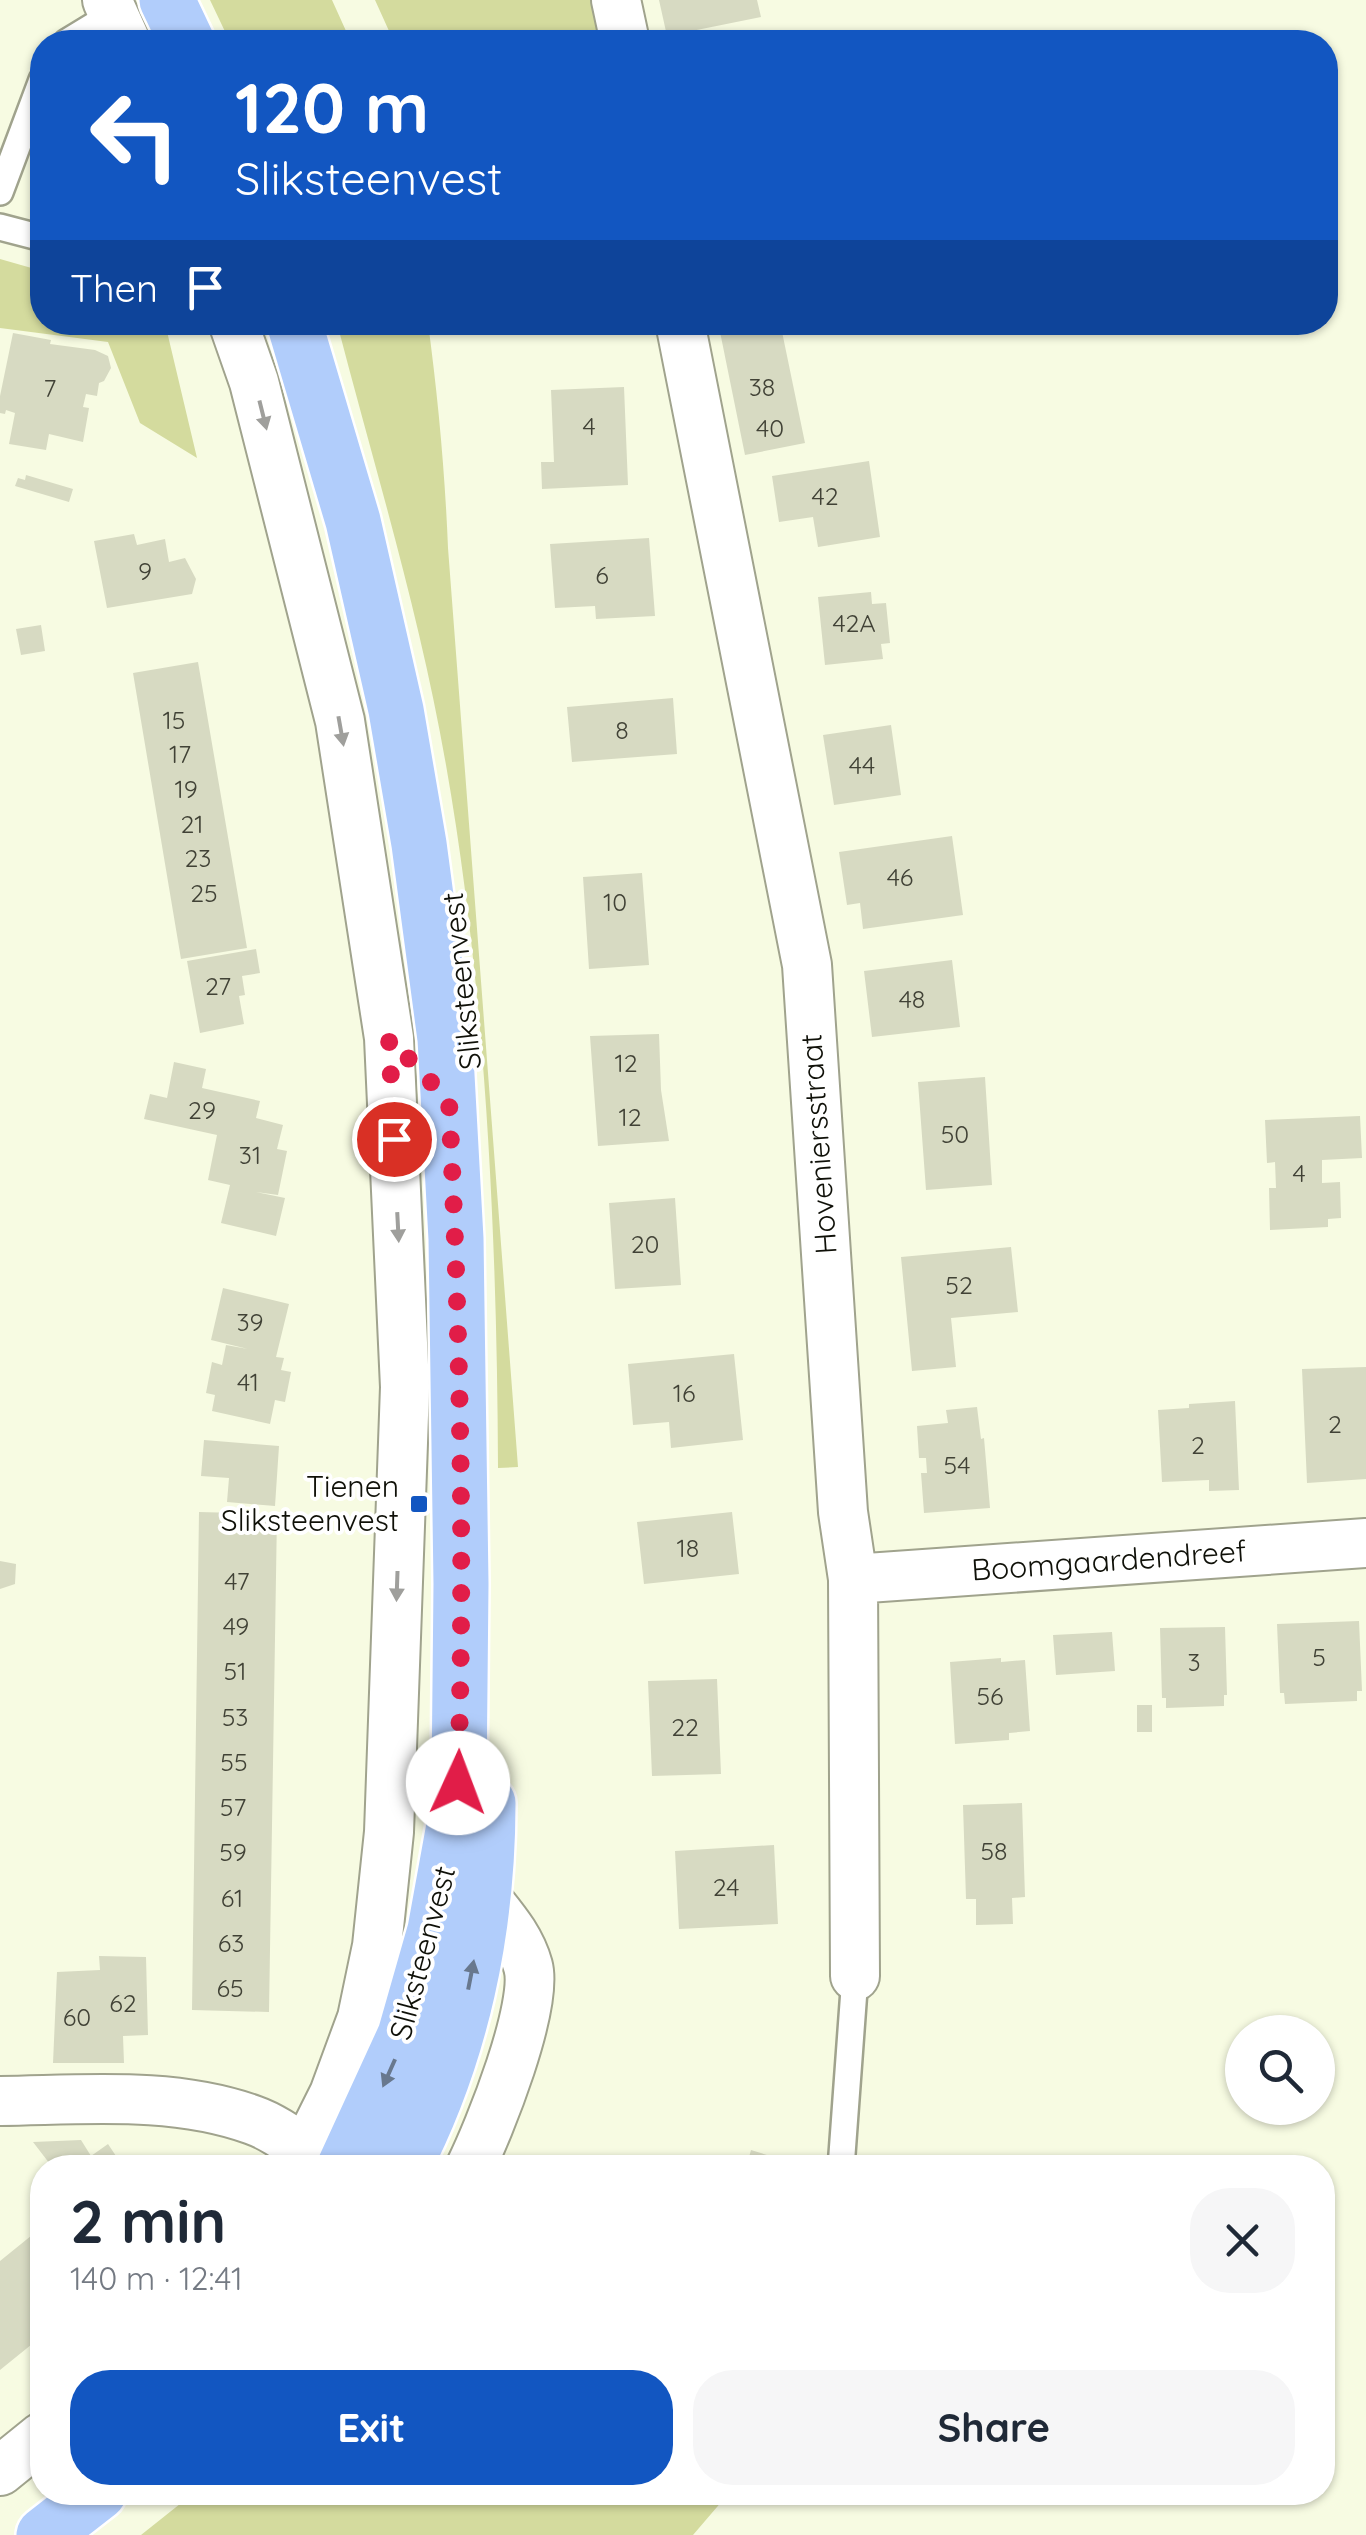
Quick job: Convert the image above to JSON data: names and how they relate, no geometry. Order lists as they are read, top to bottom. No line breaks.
{"streets":{"main road":["Sliksteenvest"],"street":["Hoveniersstraat","Boomgaardendreef"]},"crossings":[["Hoveniersstraat","Boomgaardendreef"]],"one_way":["Sliksteenvest"],"places":{"transit":["Tienen Sliksteenvest"]},"house_numbers":["38","7","4","40","42","9","6","42A","15","8","17","44","19","21","23","46","25","10","27","48","12","29","12","50","31","4","20","52","39","41","16","2","2","54","18","47","49","5","3","51","56","53","22","55","57","58","59","24","61","63","65","62","60"],"page":{"turn":["120 m","Sliksteenvest"],"then":"Then","heading":["2 min","140 m · 12:41"],"buttons":["Exit","Share"]}}
